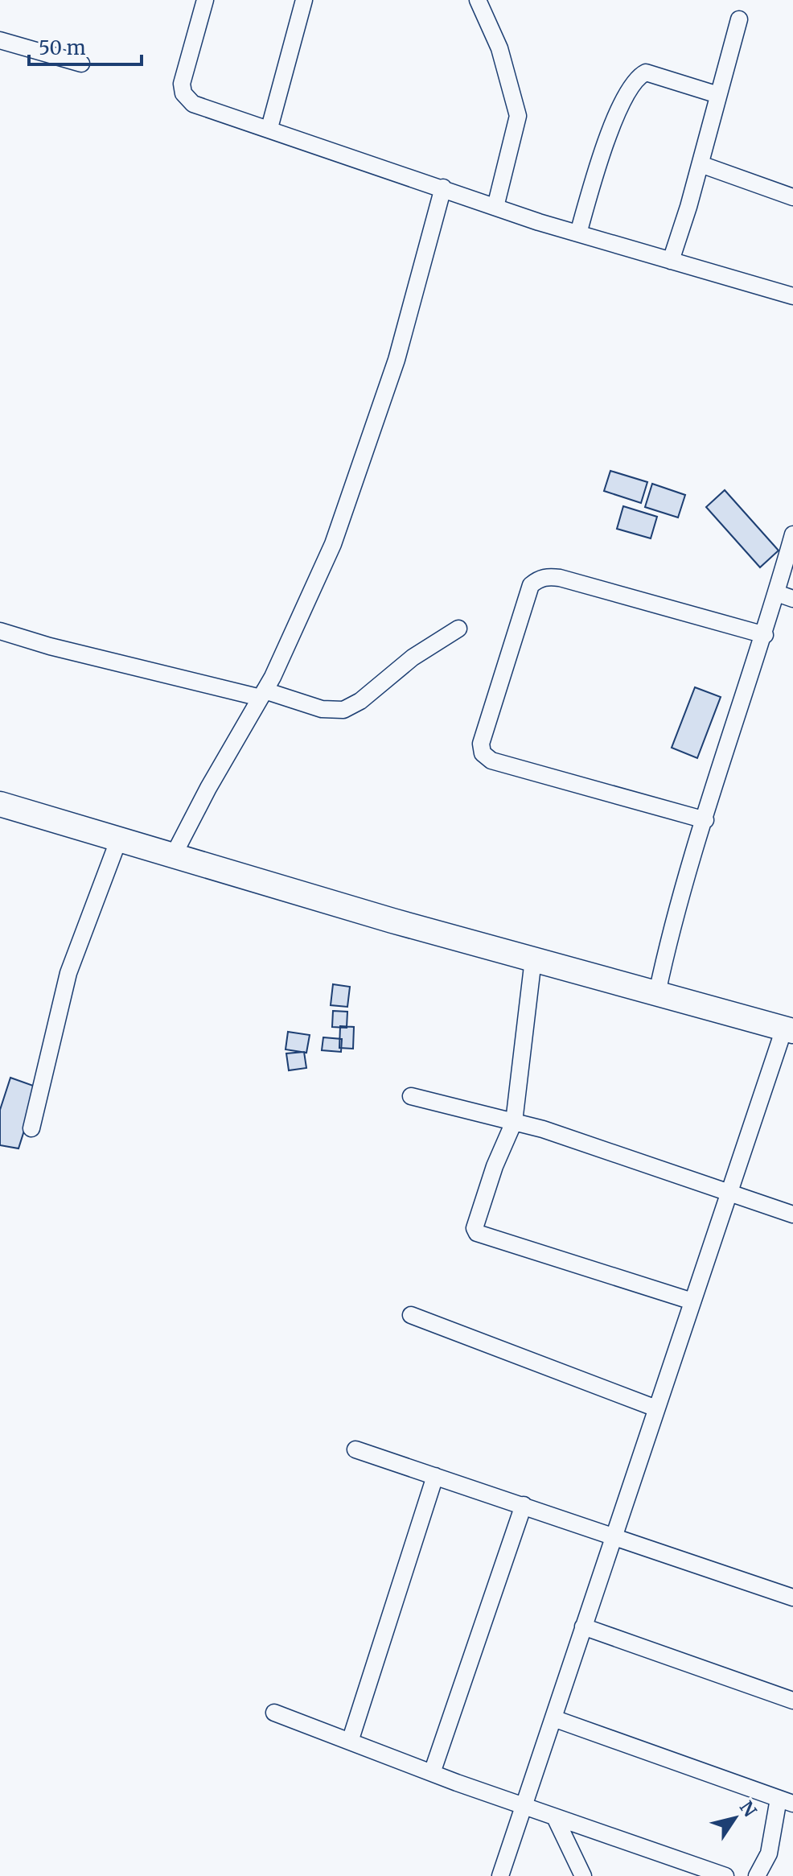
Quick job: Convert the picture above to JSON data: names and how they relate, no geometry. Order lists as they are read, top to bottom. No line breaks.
{"scale_bar":"50 m","north":"top right"}
